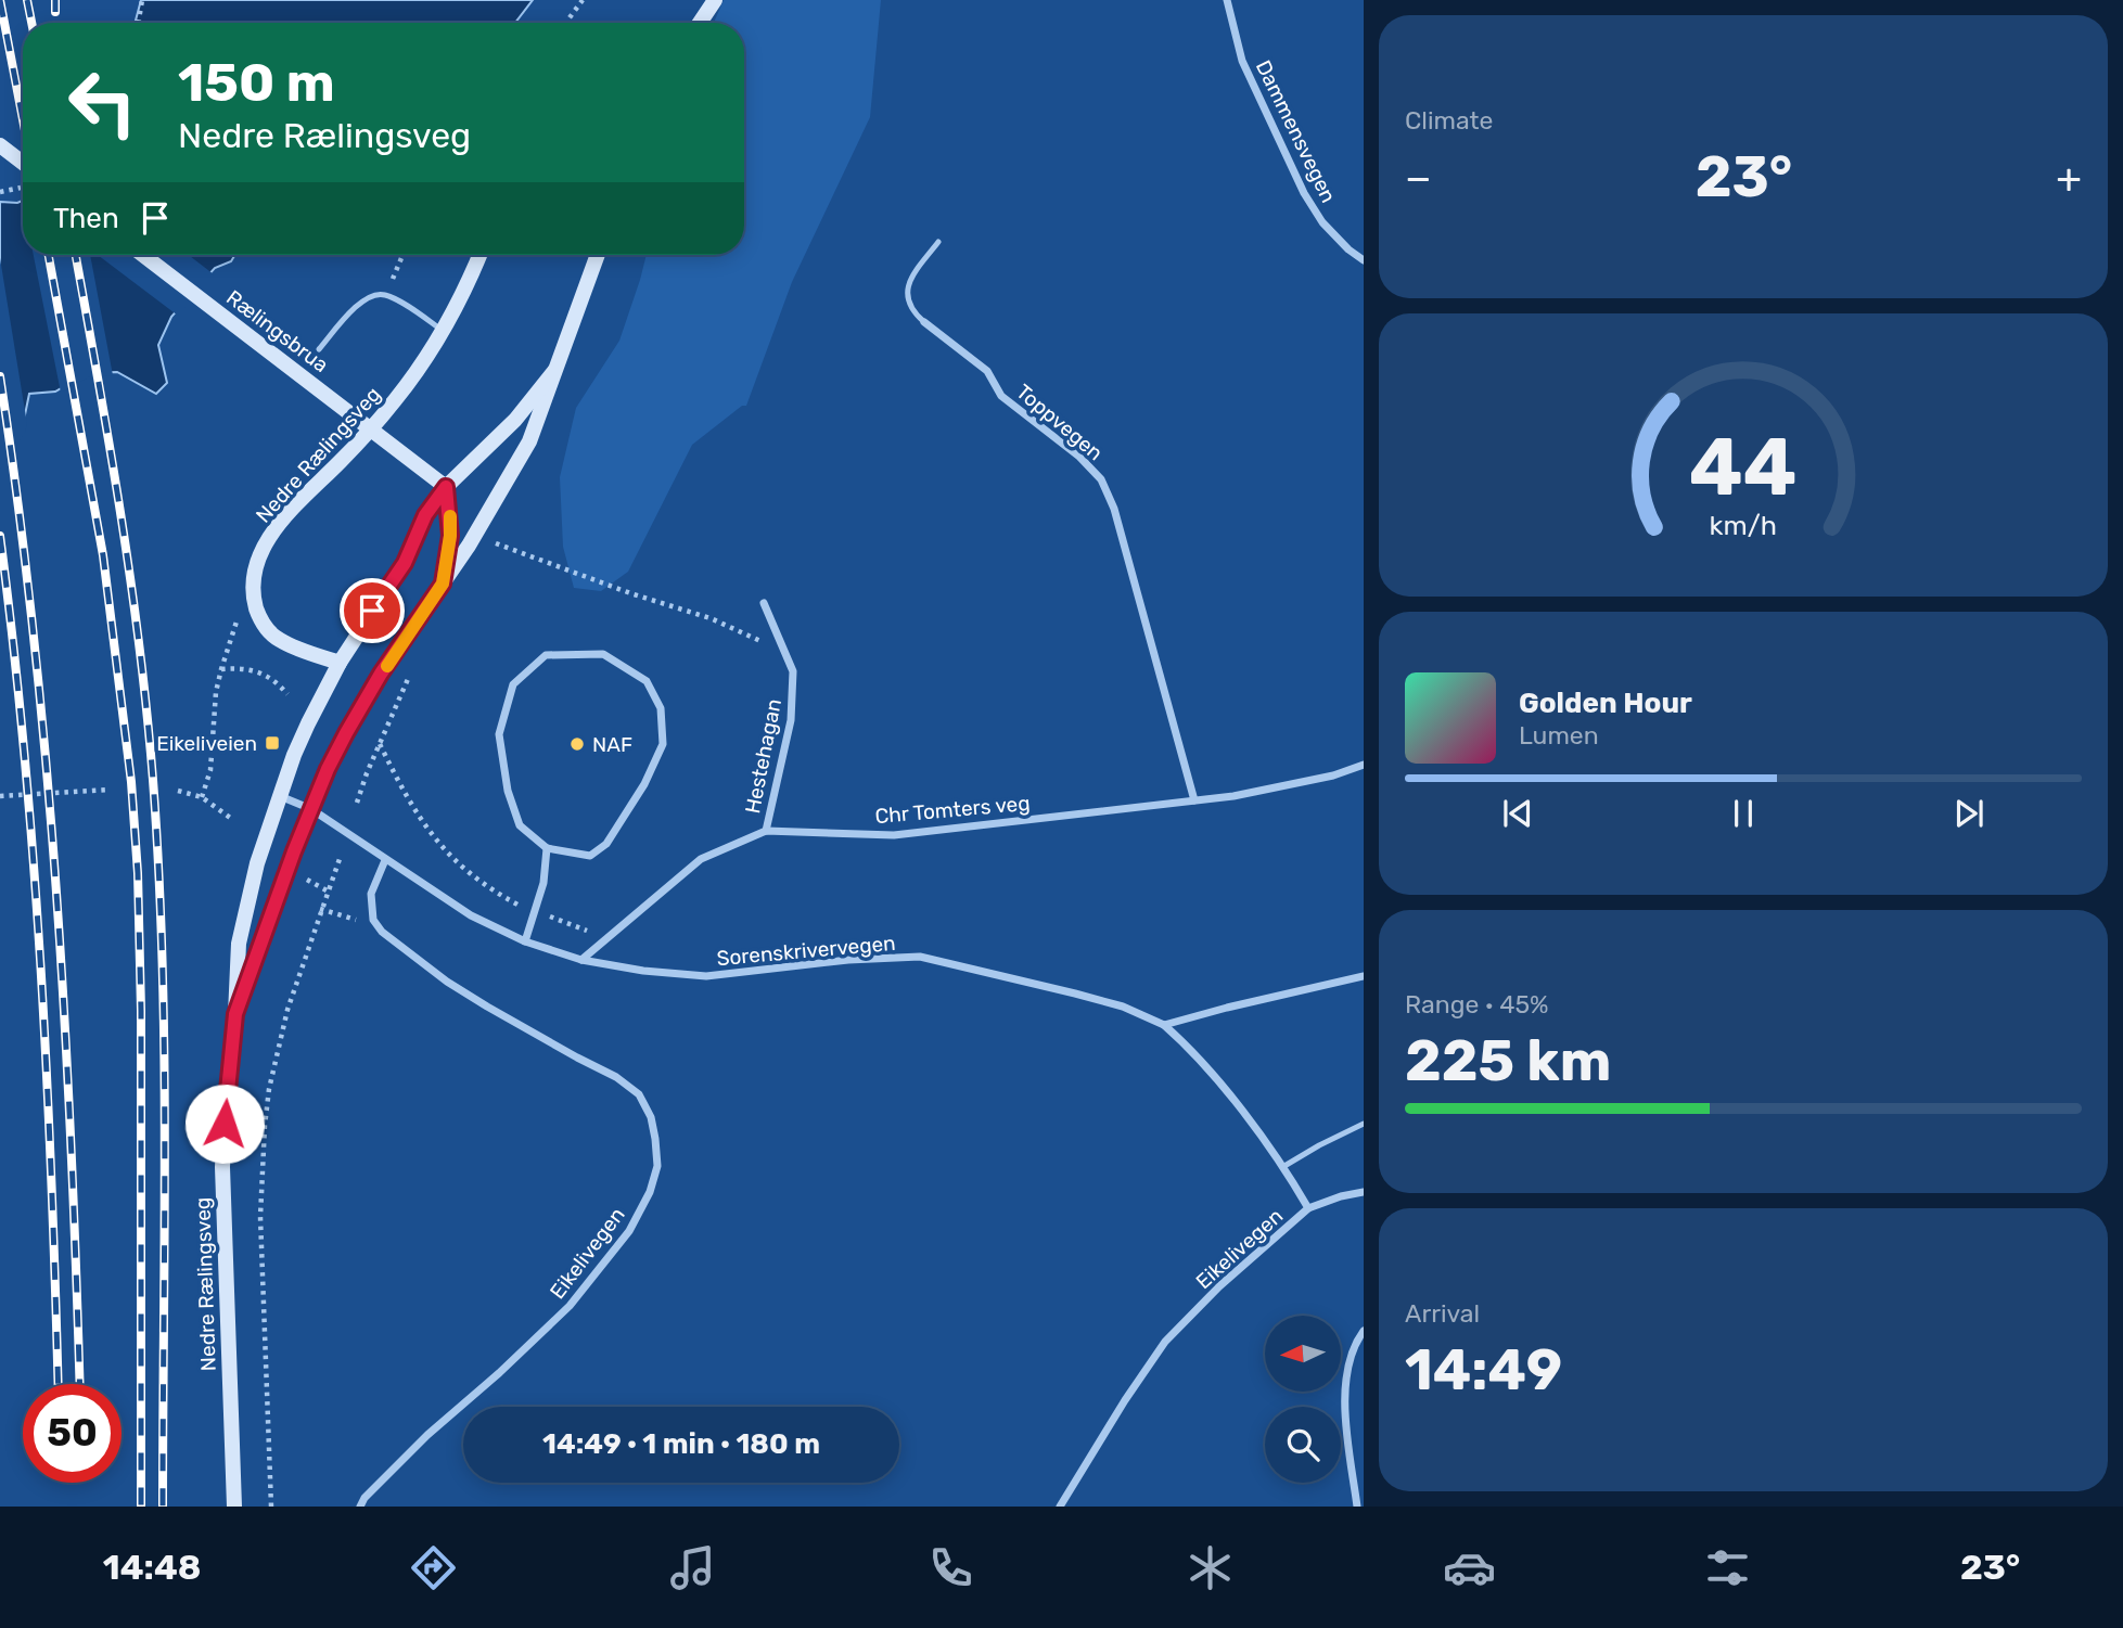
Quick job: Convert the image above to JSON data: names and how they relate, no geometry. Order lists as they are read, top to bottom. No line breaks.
{"streets":{"main road":["Rælingsbrua","Nedre Rælingsveg"],"street":["Dammensvegen","Toppvegen","Hestehagan","Chr Tomters veg","Sorenskrivervegen","Eikelivegen"]},"crossings":[["Rælingsbrua","Nedre Rælingsveg"],["Toppvegen","Chr Tomters veg"],["Nedre Rælingsveg","Sorenskrivervegen"],["Hestehagan","Chr Tomters veg"],["Chr Tomters veg","Sorenskrivervegen"],["Sorenskrivervegen","Eikelivegen"]],"places":{"transit":["Eikeliveien"],"other":["NAF"]},"north":"left","page":{"tile":["Climate",["Range · 45%","225 km"],["Arrival","14:49"]],"turn":["150 m","Nedre Rælingsveg"],"heat":["−","23°","+"],"then":"Then","song":["Golden Hour","Lumen"],"limit":"50","trip":"14:49 · 1 min · 180 m","tabs":["14:48","23°"],"gauge":["44","km/h"]}}
